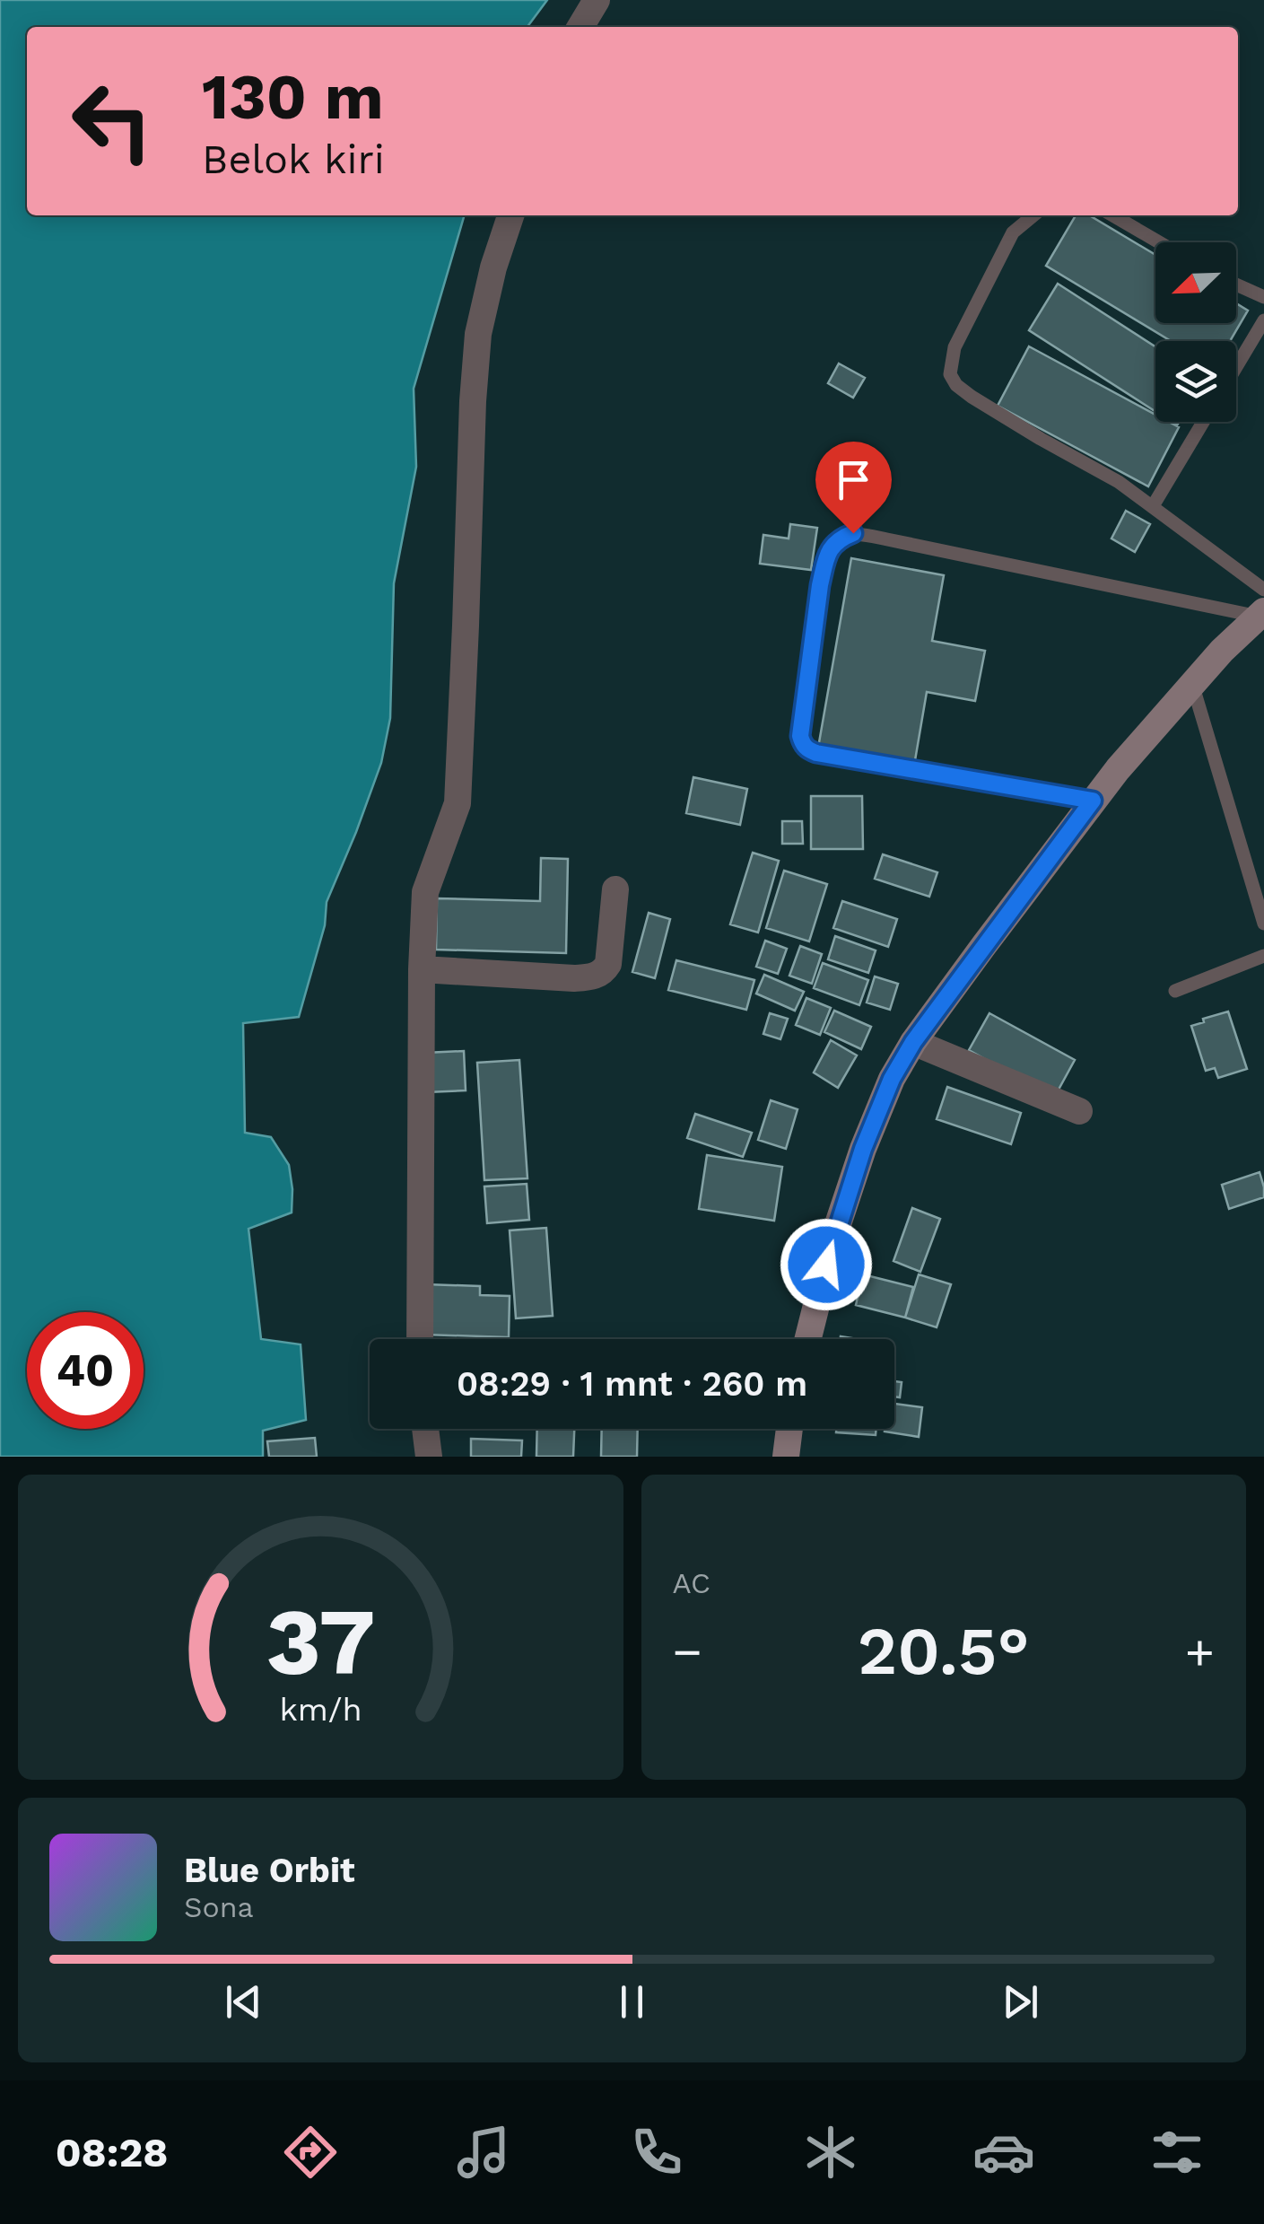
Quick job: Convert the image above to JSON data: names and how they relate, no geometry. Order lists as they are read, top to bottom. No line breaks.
{"north":"bottom left","page":{"turn":["130 m","Belok kiri"],"limit":"40","trip":"08:29 · 1 mnt · 260 m","tile":"AC","heat":["−","20.5°","+"],"song":["Blue Orbit","Sona"],"tabs":"08:28","gauge":["37","km/h"]}}
